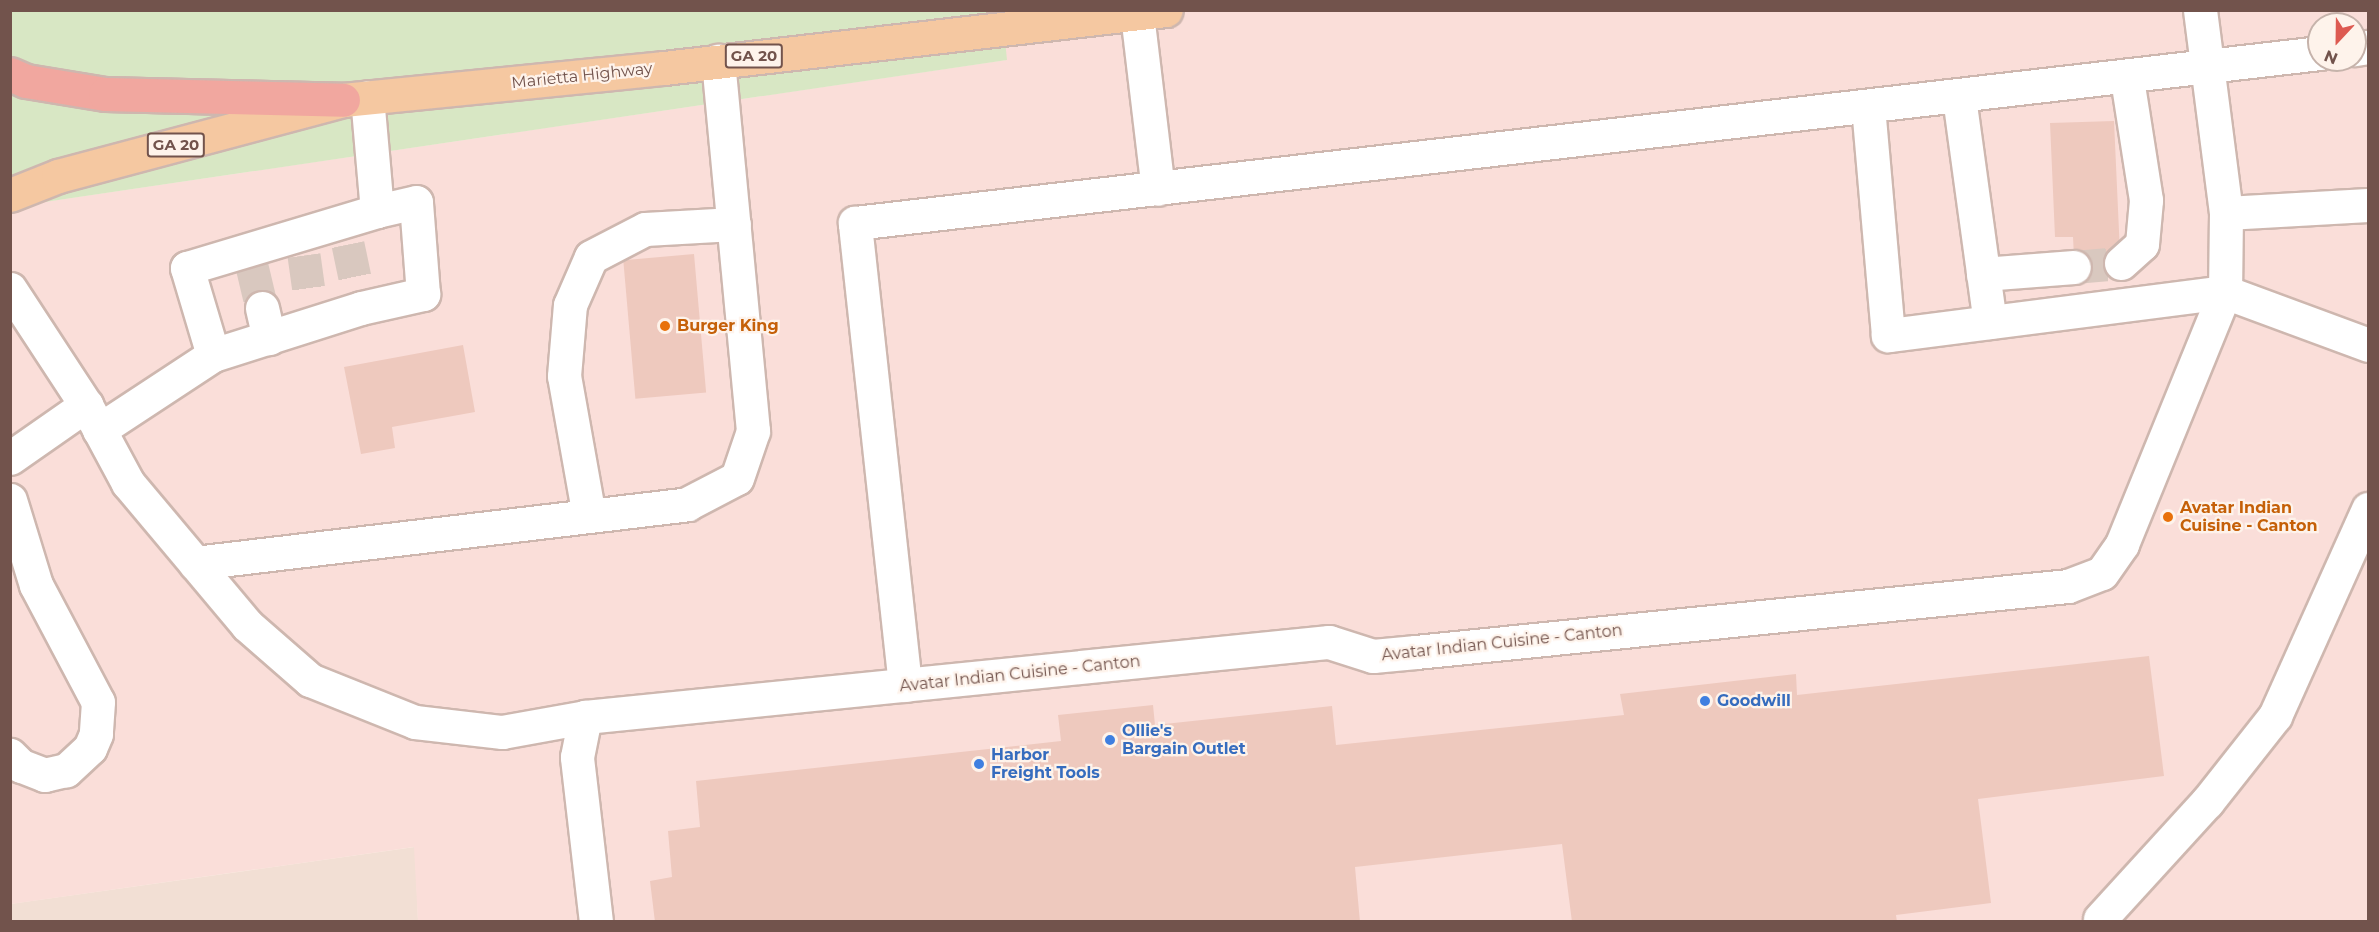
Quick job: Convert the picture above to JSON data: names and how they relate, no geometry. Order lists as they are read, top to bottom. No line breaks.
{"streets":{"highway":["GA 20"],"main road":["Marietta Highway"],"lane":["Avatar Indian Cuisine - Canton"]},"crossings":[["GA 20","Marietta Highway"]],"places":["Burger King","Avatar Indian Cuisine - Canton","Goodwill","Ollie's Bargain Outlet","Harbor Freight Tools"],"north":"bottom"}
